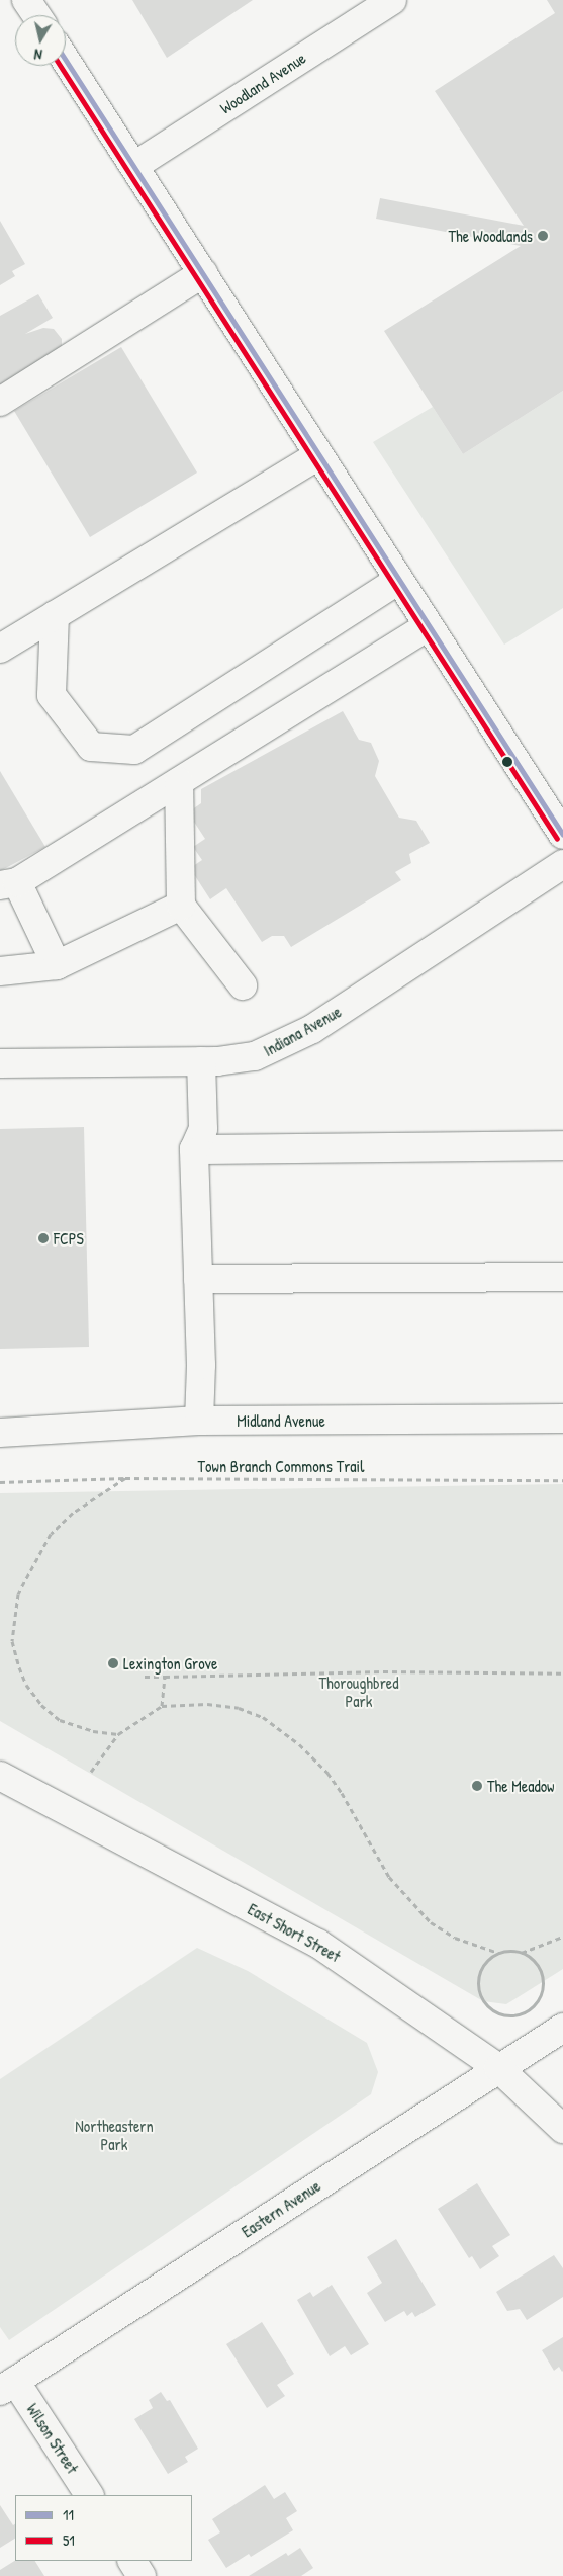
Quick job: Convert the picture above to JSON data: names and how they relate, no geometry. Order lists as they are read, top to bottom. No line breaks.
{"streets":{"main road":["Woodland Avenue","Indiana Avenue","Midland Avenue","East Short Street","Eastern Avenue","Wilson Street"],"path":["Town Branch Commons Trail"]},"crossings":[["East Short Street","Eastern Avenue"],["Eastern Avenue","Wilson Street"]],"parks":["Thoroughbred Park","Northeastern Park"],"places":["The Woodlands","FCPS","Lexington Grove","The Meadow"],"lines":["transit line 11","transit line 51"],"legend":["11","51"],"north":"bottom"}
